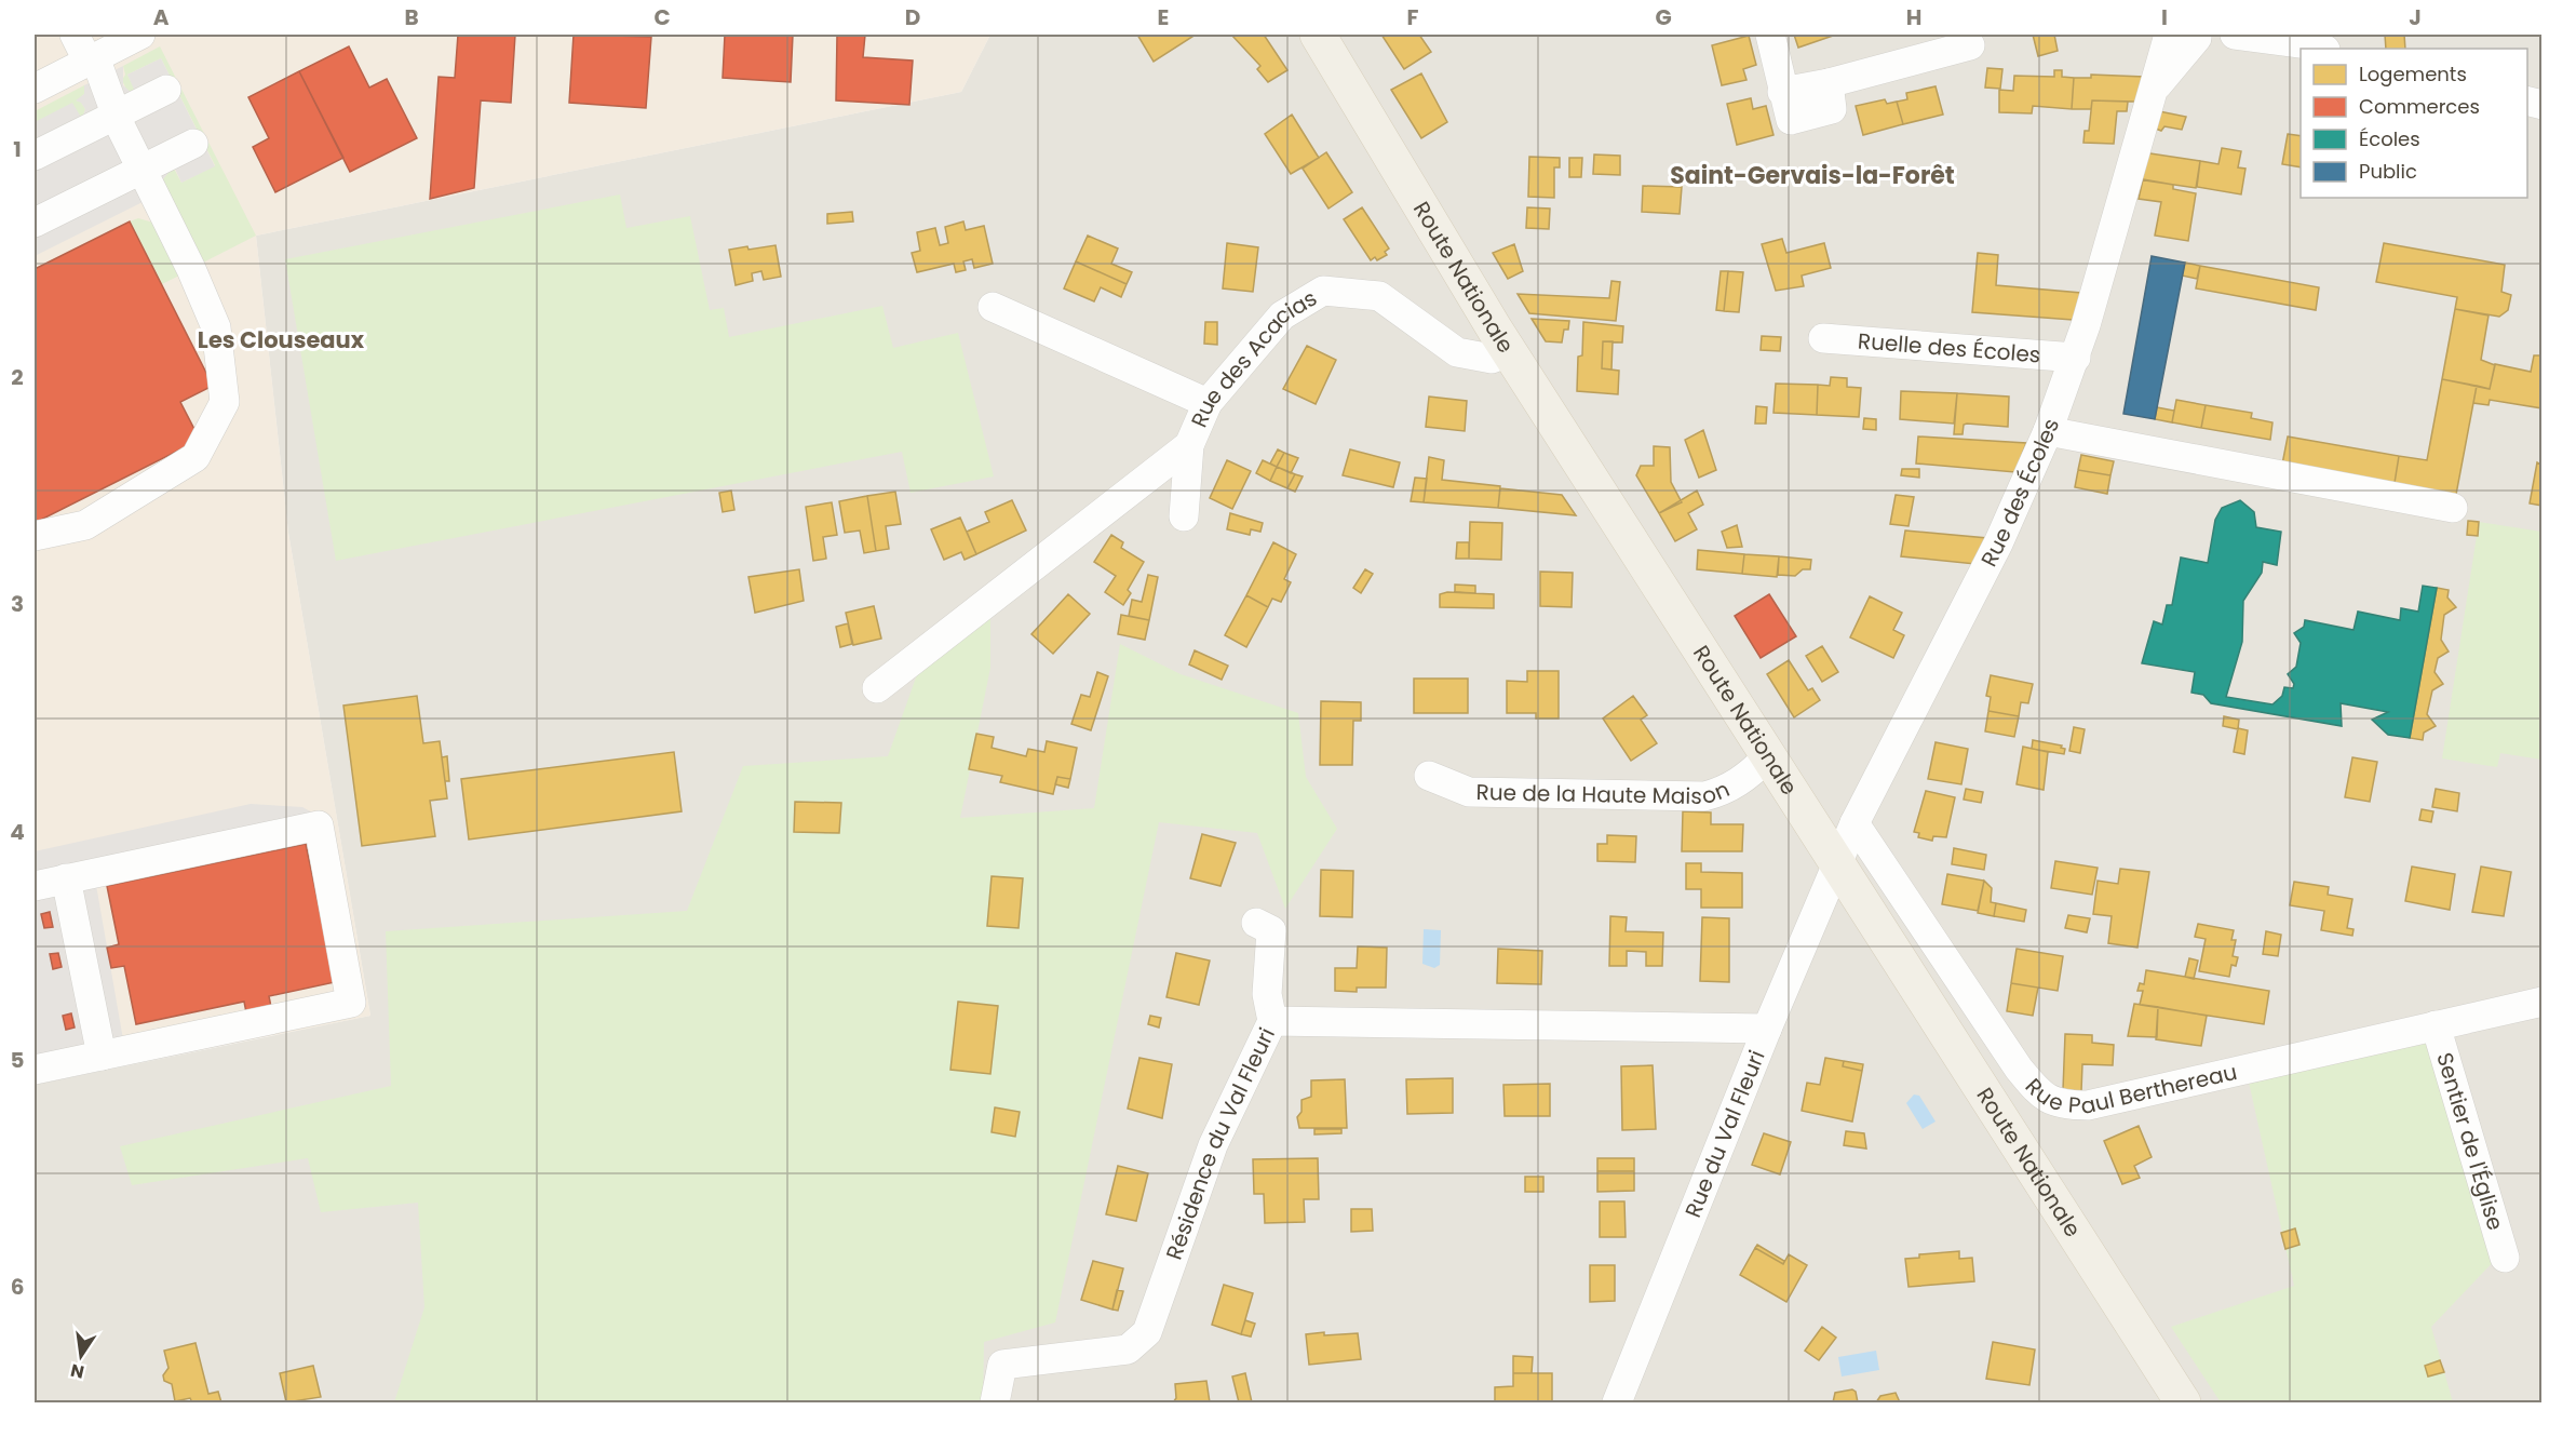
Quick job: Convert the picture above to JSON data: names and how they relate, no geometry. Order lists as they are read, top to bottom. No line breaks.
{"streets":{"main road":["Route Nationale"],"street":["Ruelle des Écoles","Rue des Acacias","Rue des Écoles","Rue de la Haute Maison","Rue Paul Berthereau","Rue du Val Fleuri","Sentier de l'Église","Résidence du Val Fleuri"]},"crossings":[["Route Nationale","Rue des Acacias"],["Route Nationale","Rue des Écoles"],["Route Nationale","Rue de la Haute Maison"],["Route Nationale","Rue du Val Fleuri"],["Ruelle des Écoles","Rue des Écoles"],["Rue des Écoles","Rue Paul Berthereau"],["Rue des Écoles","Rue du Val Fleuri"],["Rue Paul Berthereau","Sentier de l'Église"],["Rue du Val Fleuri","Résidence du Val Fleuri"]],"districts":["Saint-Gervais-la-Forêt","Les Clouseaux"],"legend":["Logements","Commerces","Écoles","Public"],"north":"bottom","grid":{"columns":["A","B","C","D","E","F","G","H","I","J"],"rows":["1","2","3","4","5","6"]}}
